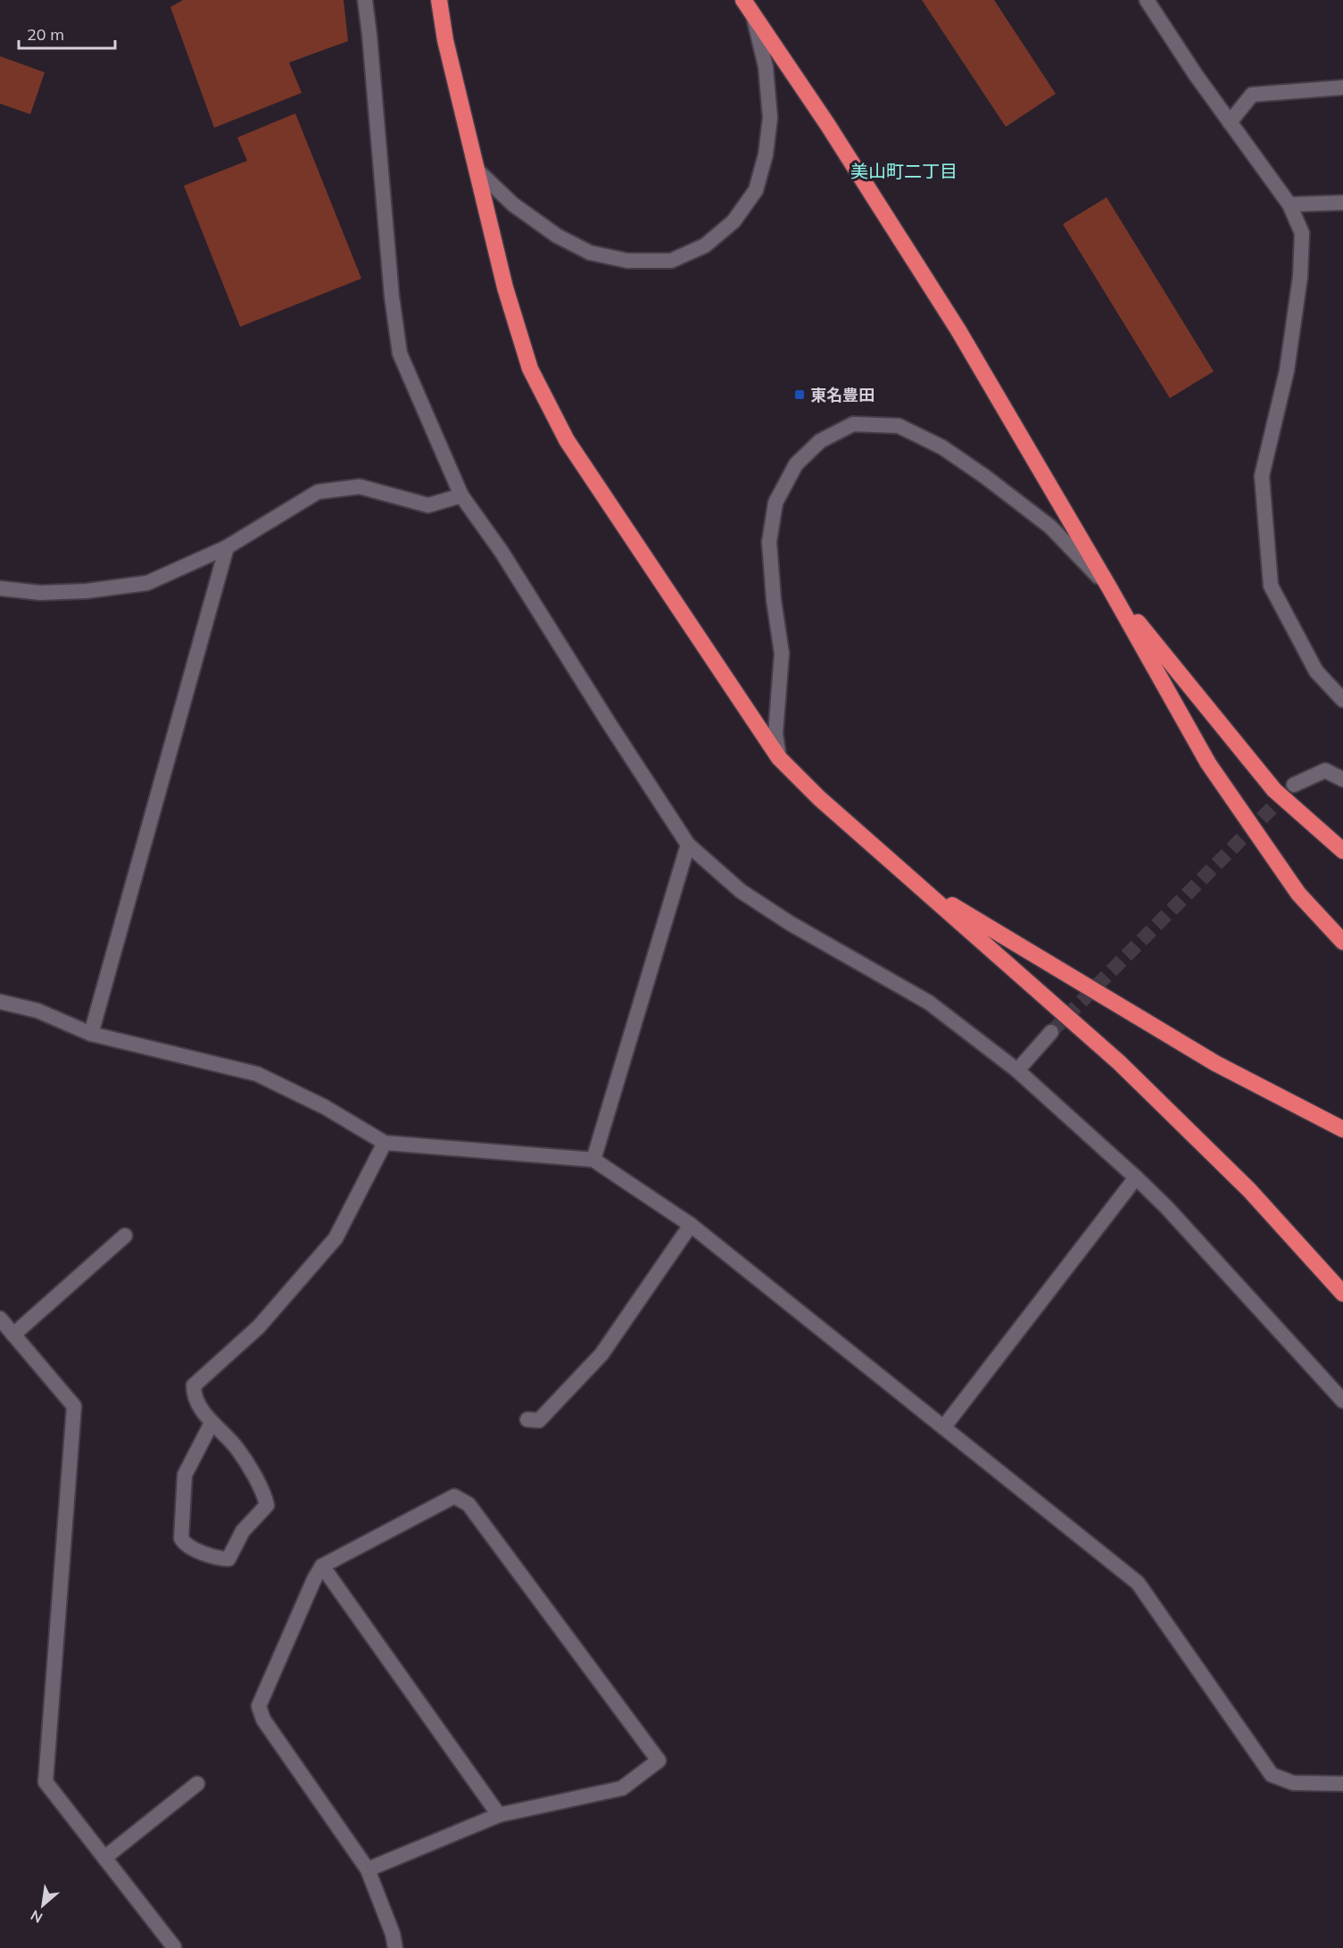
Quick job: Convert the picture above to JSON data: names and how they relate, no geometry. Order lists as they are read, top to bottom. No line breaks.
{"districts":["美山町二丁目"],"places":{"transit":["東名豊田"]},"scale_bar":"20 m","north":"bottom left"}
